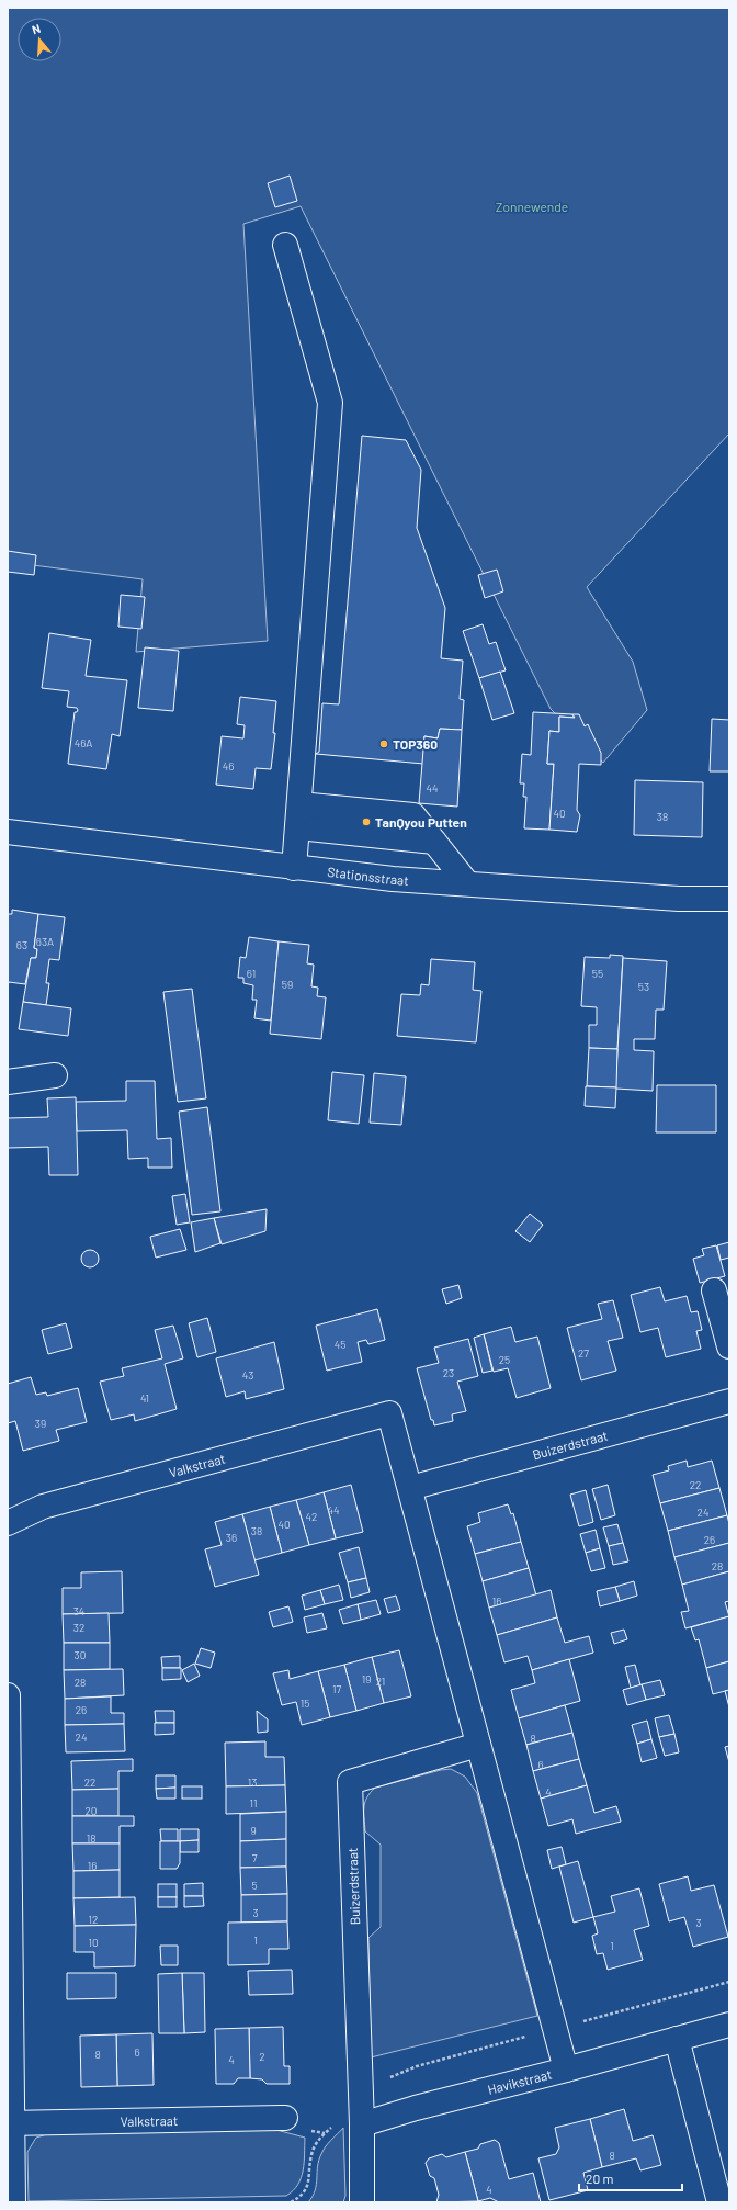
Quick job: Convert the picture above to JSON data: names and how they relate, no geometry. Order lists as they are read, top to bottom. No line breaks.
{"streets":{"street":["Stationsstraat","Buizerdstraat","Valkstraat","Havikstraat"]},"crossings":[["Buizerdstraat","Valkstraat"],["Buizerdstraat","Havikstraat"]],"parks":["Zonnewende"],"places":["TOP360","TanQyou Putten"],"house_numbers":["46A","46","44","40","38","63A","63","61","55","59","53","45","27","25","23","43","41","39","22","44","24","42","40","38","36","26","28","16","34","32","30","19","21","28","17","15","26","24","8","6","22","13","4","11","20","9","18","7","16","5","3","12","3","1","10","1","6","8","2","4","8","4"],"scale_bar":"20 m","north":"top"}
